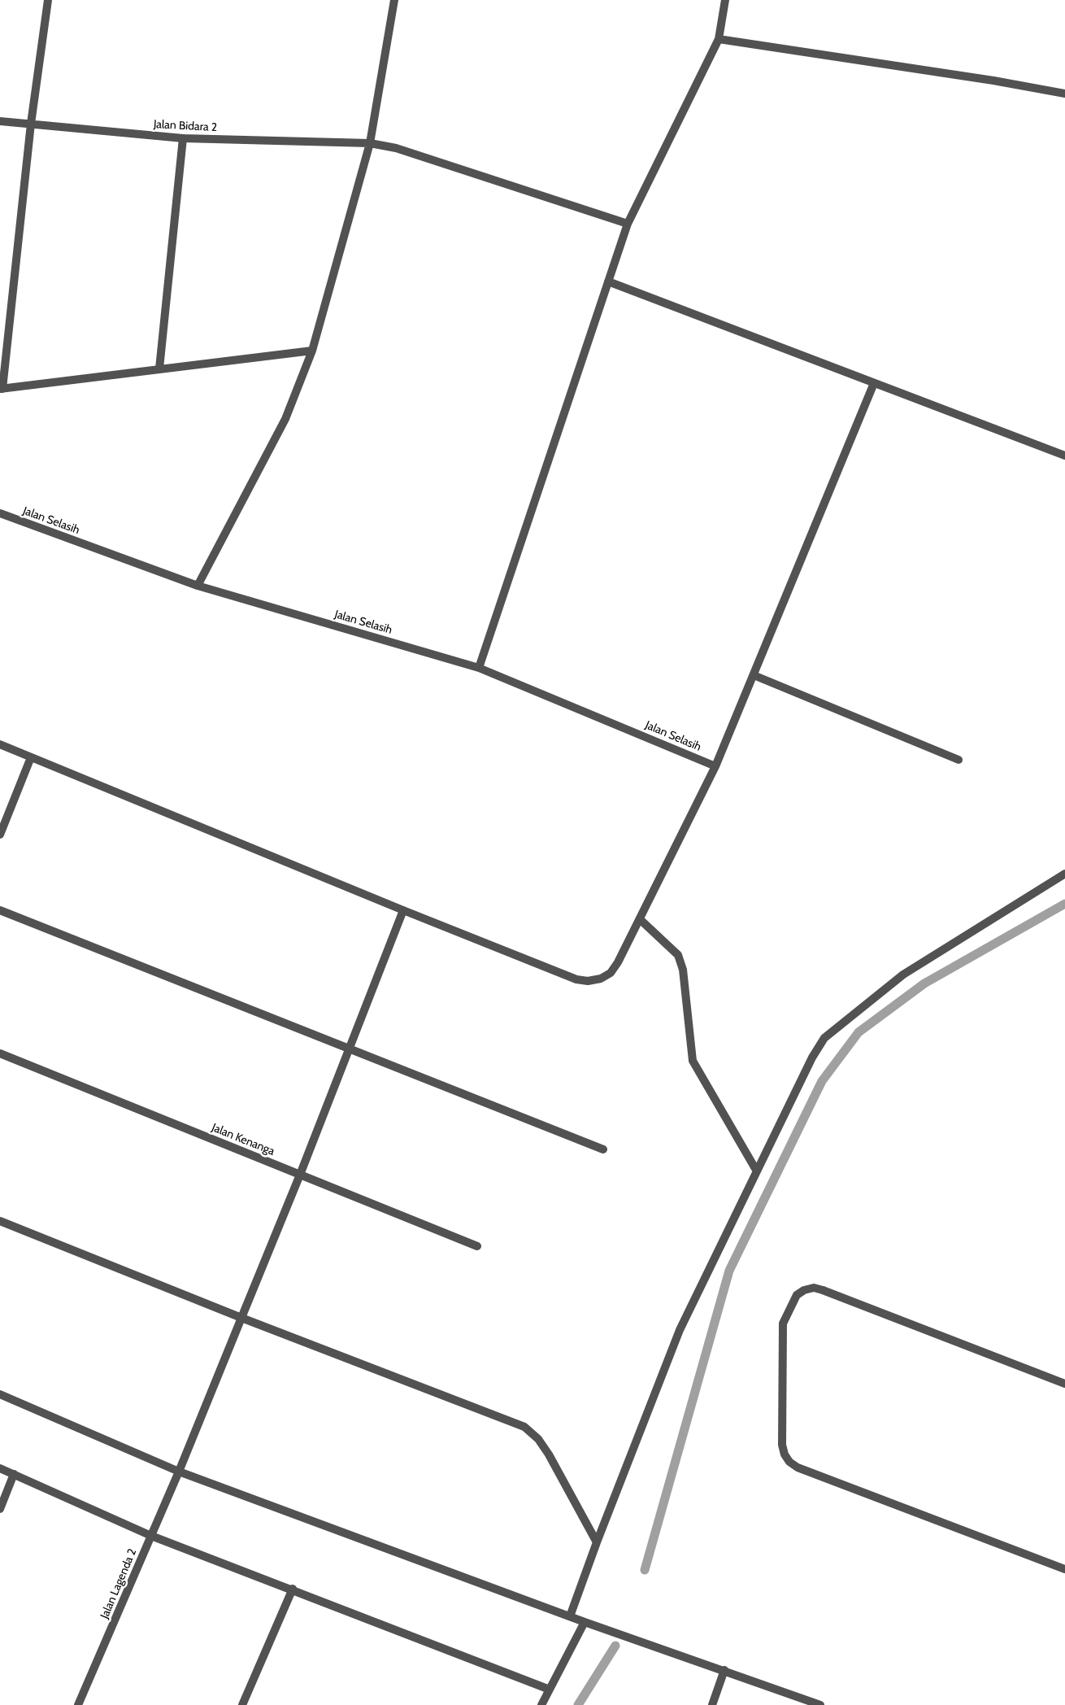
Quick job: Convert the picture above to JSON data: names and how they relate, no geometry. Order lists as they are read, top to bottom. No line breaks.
{"streets":{"street":["Jalan Bidara 2","Jalan Selasih","Jalan Kenanga","Jalan Lagenda 2"]},"crossings":[["Jalan Kenanga","Jalan Lagenda 2"]]}
